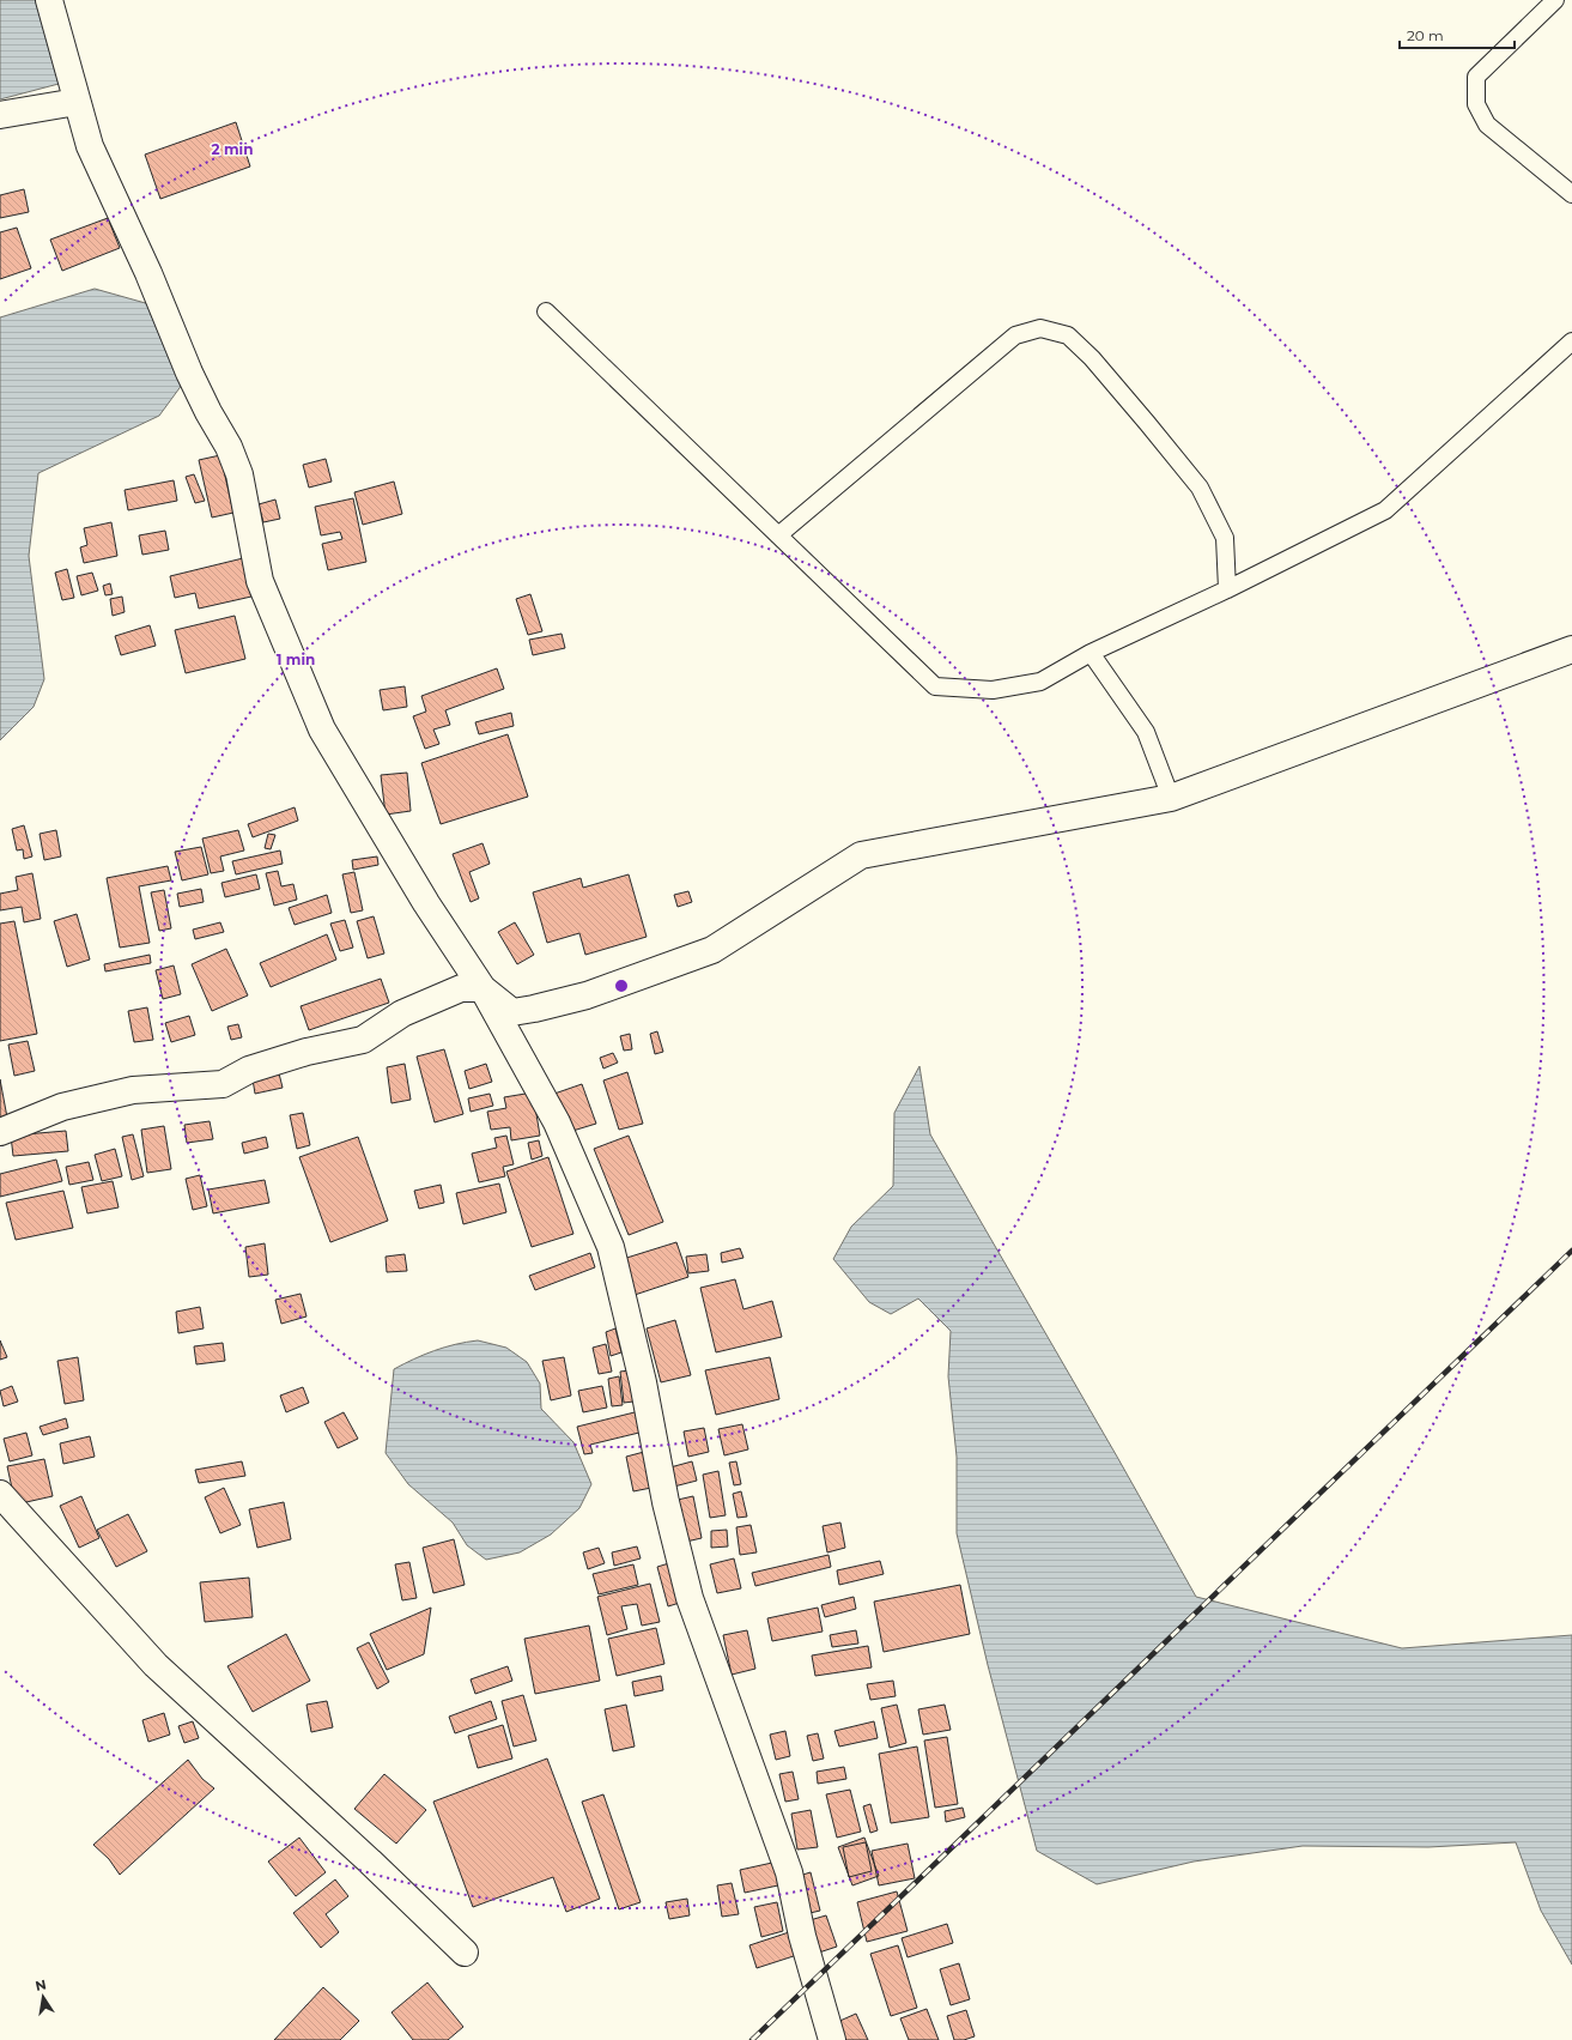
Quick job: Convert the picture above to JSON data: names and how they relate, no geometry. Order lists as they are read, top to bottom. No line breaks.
{"scale_bar":"20 m","north":"top","rings":["2 min","1 min"]}
